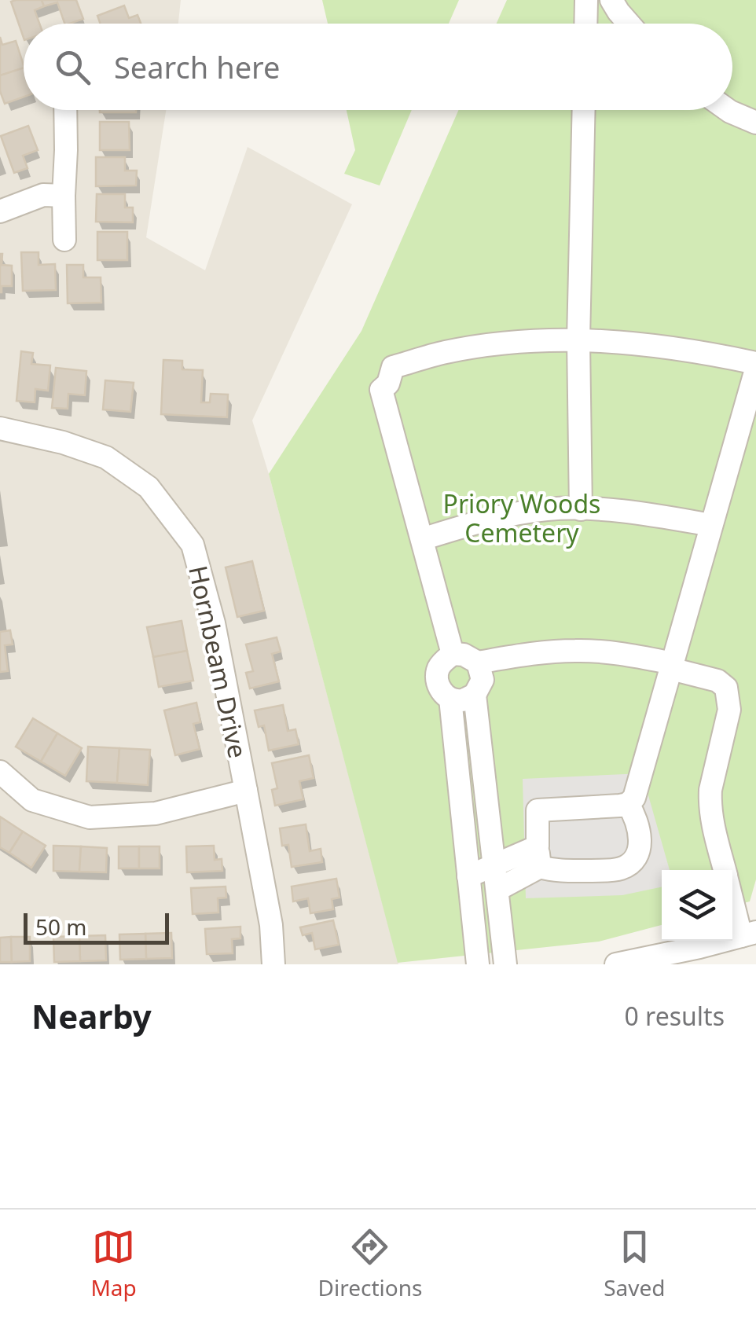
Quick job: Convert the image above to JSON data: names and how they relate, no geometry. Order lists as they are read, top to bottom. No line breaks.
{"streets":{"street":["Hornbeam Drive"]},"parks":["Priory Woods Cemetery"],"scale_bar":"50 m","page":{"search":"Search here","scale":"50 m","heading":["Nearby","0 results"],"nav":["Map","Directions","Saved"]}}
